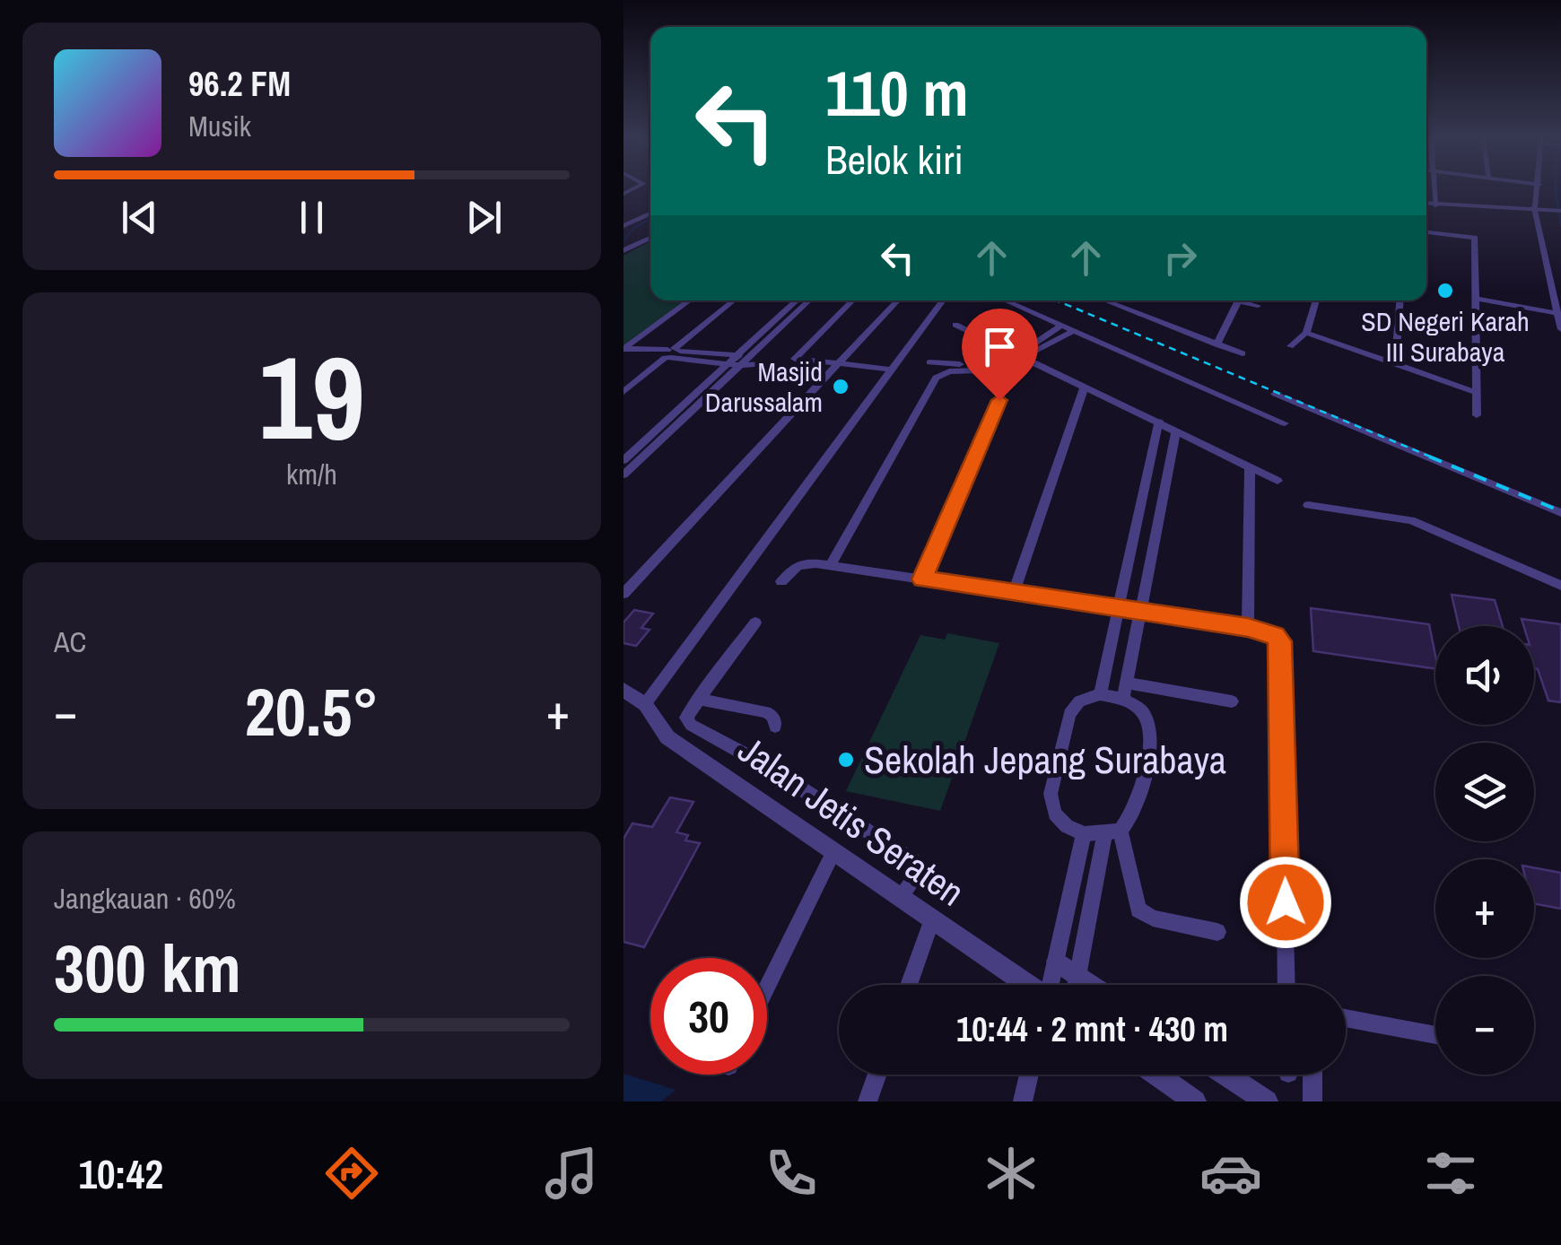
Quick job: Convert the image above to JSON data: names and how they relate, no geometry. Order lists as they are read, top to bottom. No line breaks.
{"streets":{"street":["Jalan Jetis Seraten"]},"places":["SD Negeri Karah III Surabaya","Masjid Darussalam","Sekolah Jepang Surabaya"],"page":{"turn":["110 m","Belok kiri"],"song":["96.2 FM","Musik"],"tile":[["19","km/h"],"AC",["Jangkauan · 60%","300 km"]],"map_buttons":["+","−"],"heat":["−","20.5°","+"],"limit":"30","trip":"10:44 · 2 mnt · 430 m","tabs":"10:42"}}
